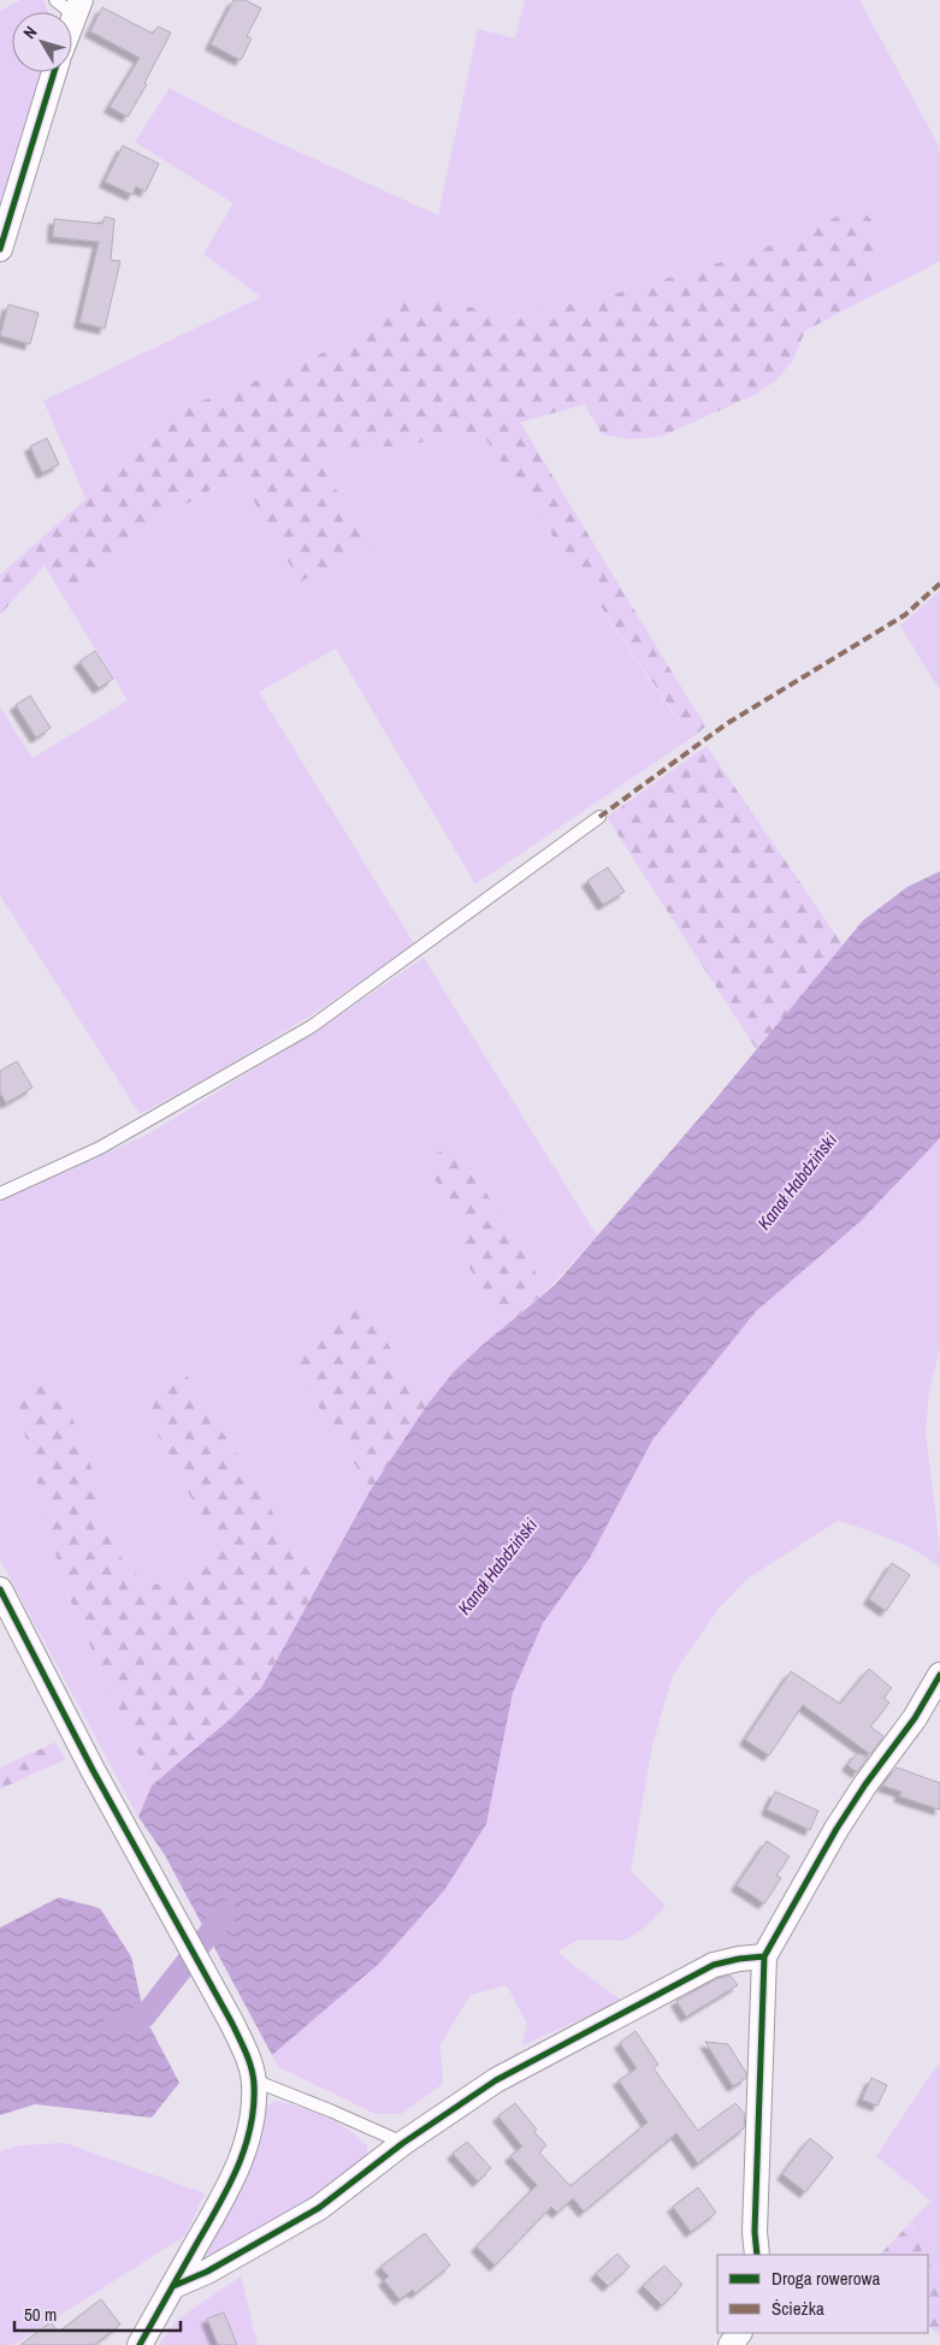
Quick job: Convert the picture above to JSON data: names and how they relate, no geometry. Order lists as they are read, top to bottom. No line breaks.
{"water":["Kanał Habdziński"],"legend":["Droga rowerowa","Ścieżka"],"scale_bar":"50 m","north":"top left"}
